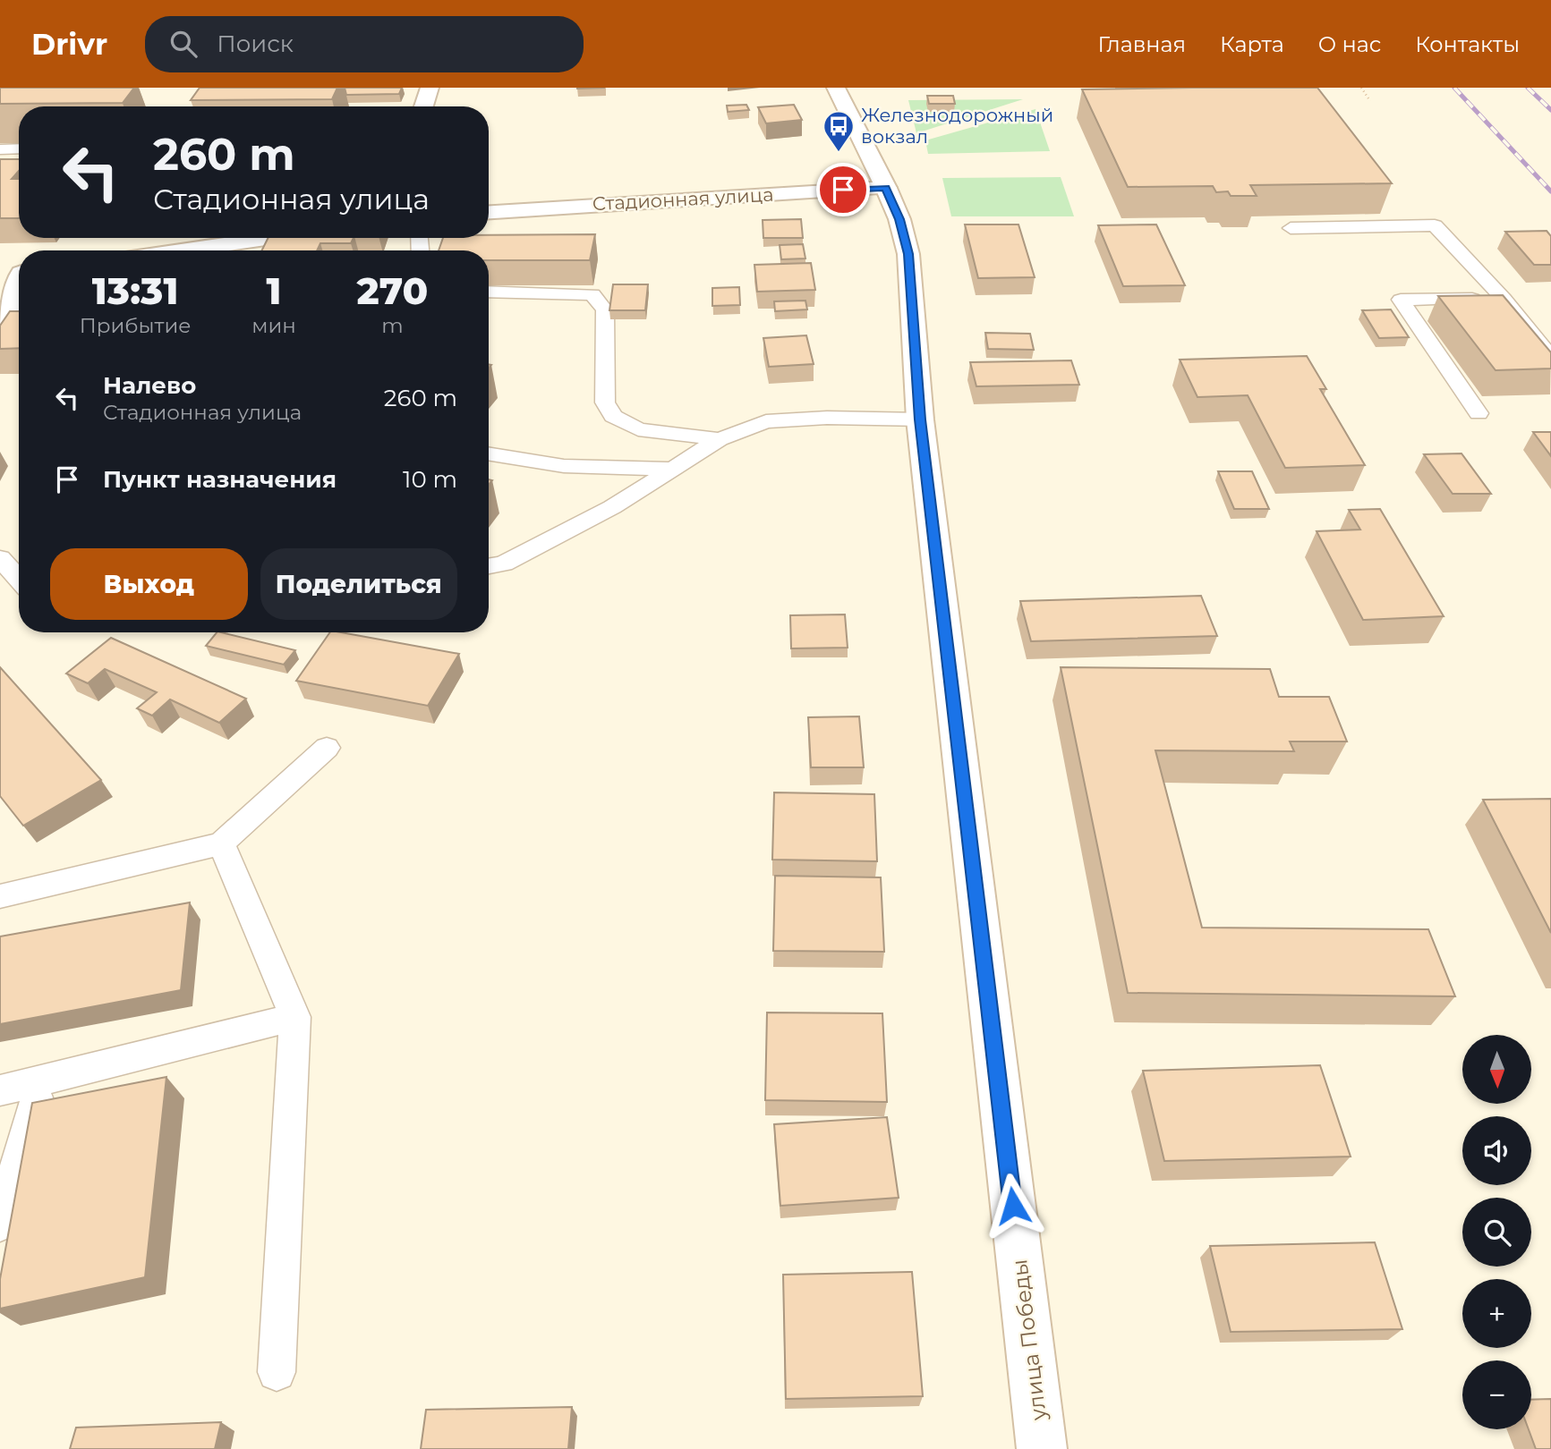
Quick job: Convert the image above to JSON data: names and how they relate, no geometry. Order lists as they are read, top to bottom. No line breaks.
{"streets":{"street":["Стадионная улица","улица Победы"]},"crossings":[["Стадионная улица","улица Победы"]],"places":{"bus stop":["Железнодорожный вокзал"]},"north":"bottom","page":{"header":"Drivr","search":"Поиск","nav":["Главная","Карта","О нас","Контакты"],"turn":["260 m","Стадионная улица"],"eta":["13:31","Прибытие","1","мин","270","m"],"list":[{"name":"Налево","note":"Стадионная улица","value":"260 m"},{"name":"Пункт назначения","value":"10 m"}],"buttons":["Выход","Поделиться"],"map_buttons":["+","−"]}}
